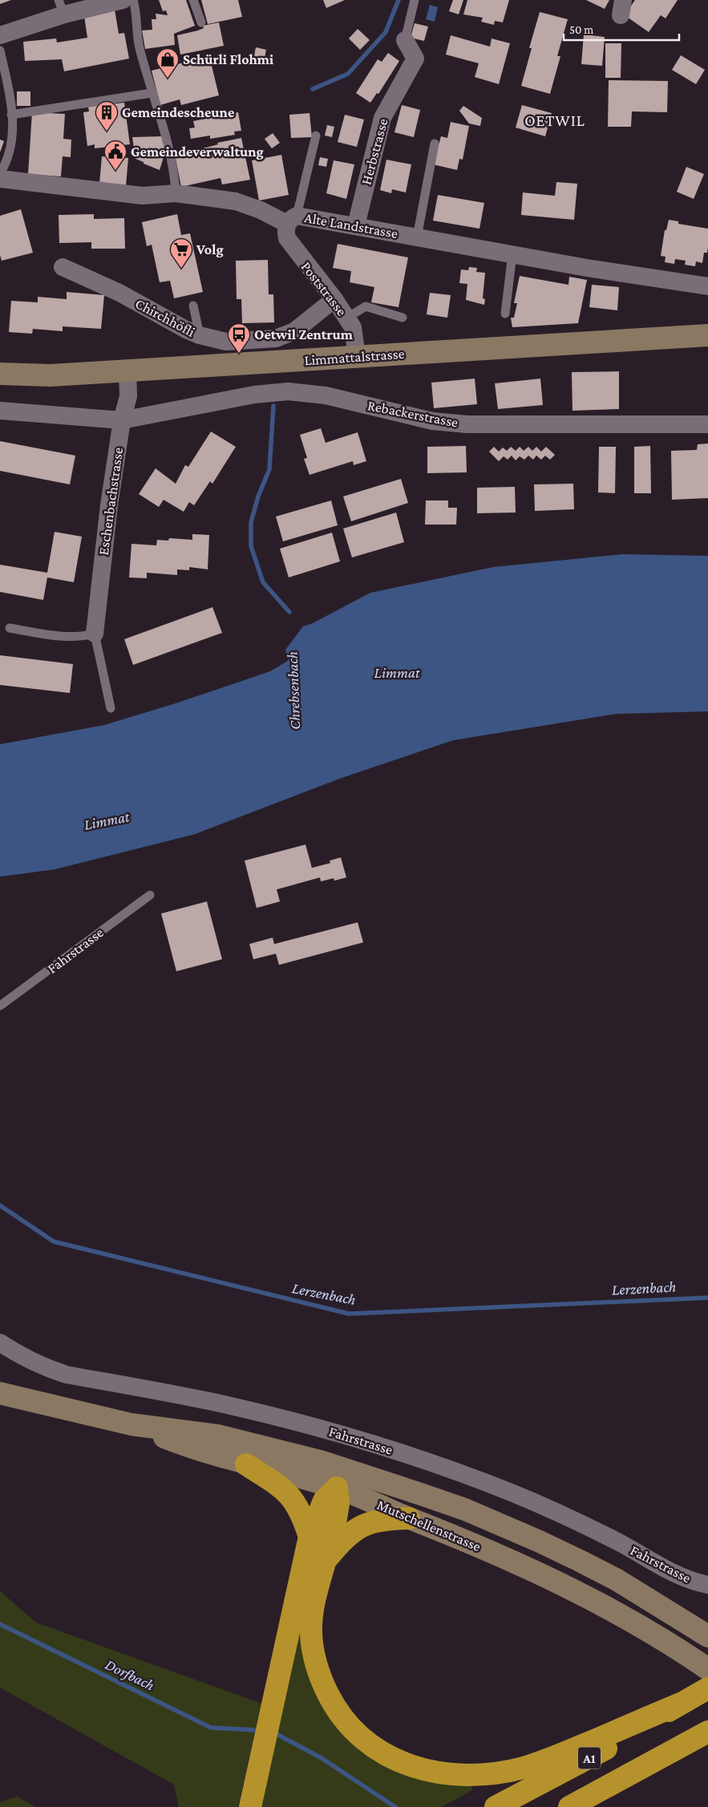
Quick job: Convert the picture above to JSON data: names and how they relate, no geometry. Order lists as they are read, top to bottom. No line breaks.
{"streets":{"highway":["A1"],"main road":["Limmattalstrasse","Mutschellenstrasse"],"street":["Herbstrasse","Alte Landstrasse","Poststrasse","Chirchhöfli","Rebackerstrasse","Eschenbachstrasse","Fahrstrasse"]},"crossings":[["Herbstrasse","Alte Landstrasse"],["Alte Landstrasse","Poststrasse"],["Poststrasse","Chirchhöfli"],["Poststrasse","Limmattalstrasse"],["Limmattalstrasse","Eschenbachstrasse"],["Rebackerstrasse","Eschenbachstrasse"]],"districts":["OETWIL"],"water":["Limmat","Chrebsenbach","Lerzenbach","Dorfbach"],"places":{"shop":["Schürli Flohmi"],"building":["Gemeindescheune"],"public building":["Gemeindeverwaltung"],"supermarket":["Volg"],"bus stop":["Oetwil Zentrum"]},"scale_bar":"50 m"}
